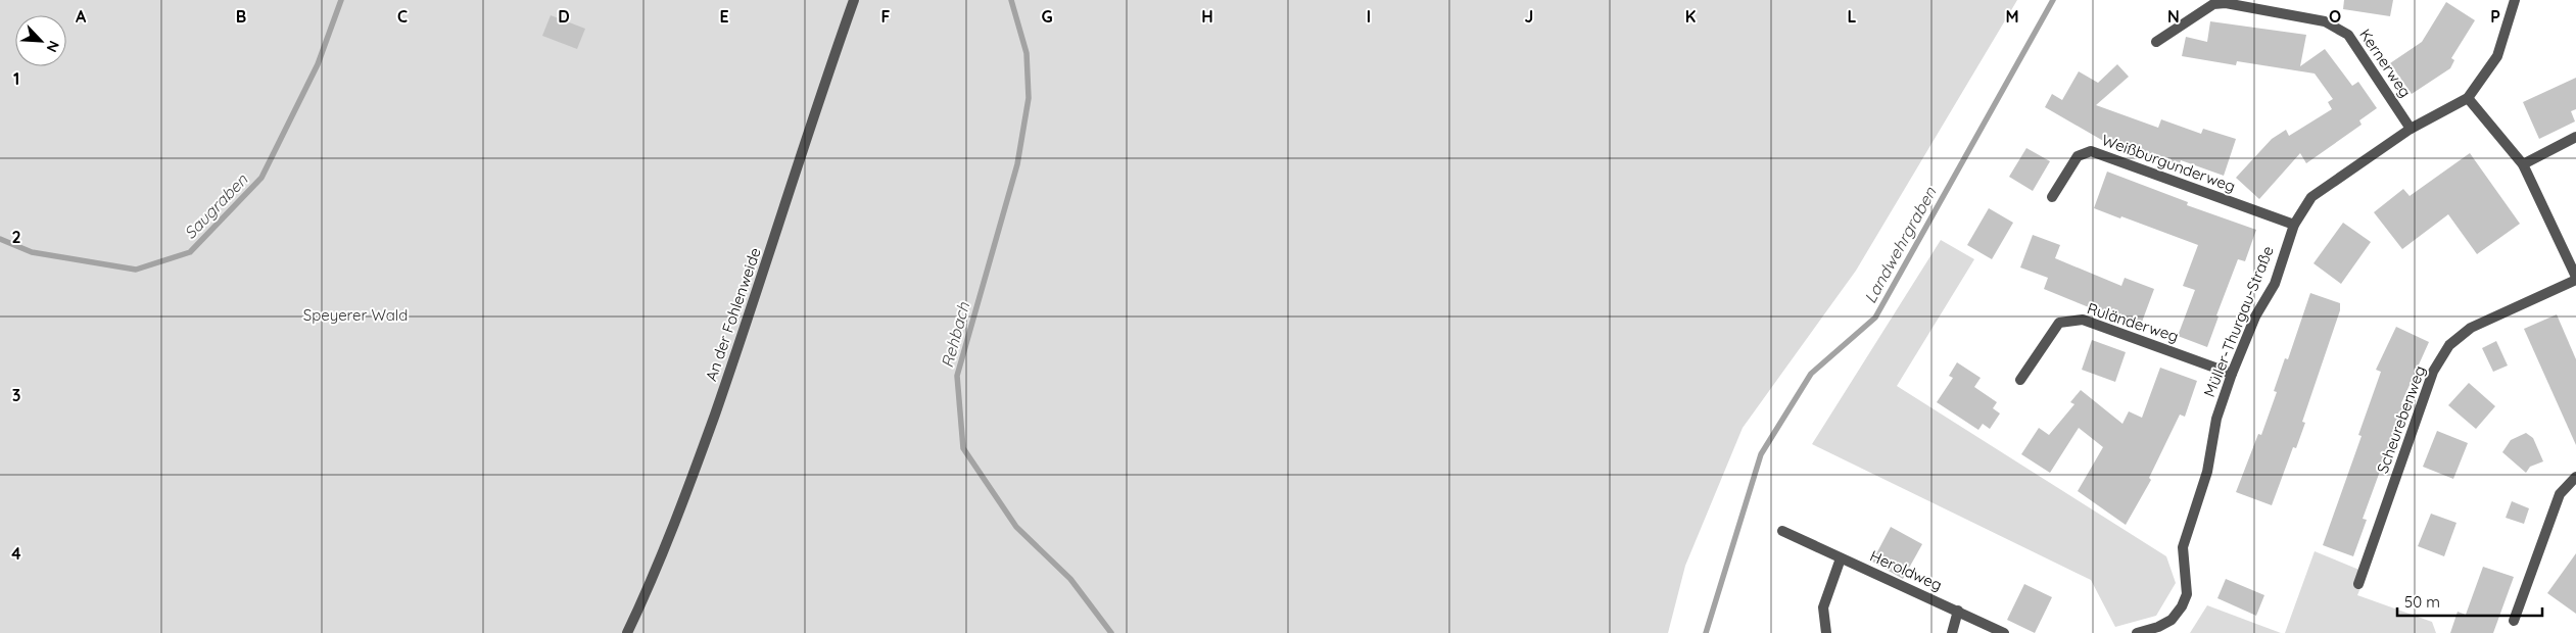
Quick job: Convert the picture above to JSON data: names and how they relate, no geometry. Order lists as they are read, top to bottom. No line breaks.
{"streets":{"street":["Kernerweg","Weißburgunderweg","An der Fohlenweide","Müller-Thurgau-Straße","Ruländerweg","Scheurebenweg","Heroldweg"]},"crossings":[["Kernerweg","Müller-Thurgau-Straße"],["Weißburgunderweg","Müller-Thurgau-Straße"],["Müller-Thurgau-Straße","Ruländerweg"]],"water":["Saugraben","Landwehrgraben","Rehbach"],"parks":["Speyerer Wald"],"scale_bar":"50 m","north":"bottom right","grid":{"columns":["A","B","C","D","E","F","G","H","I","J","K","L","M","N","O","P"],"rows":["1","2","3","4"]}}
